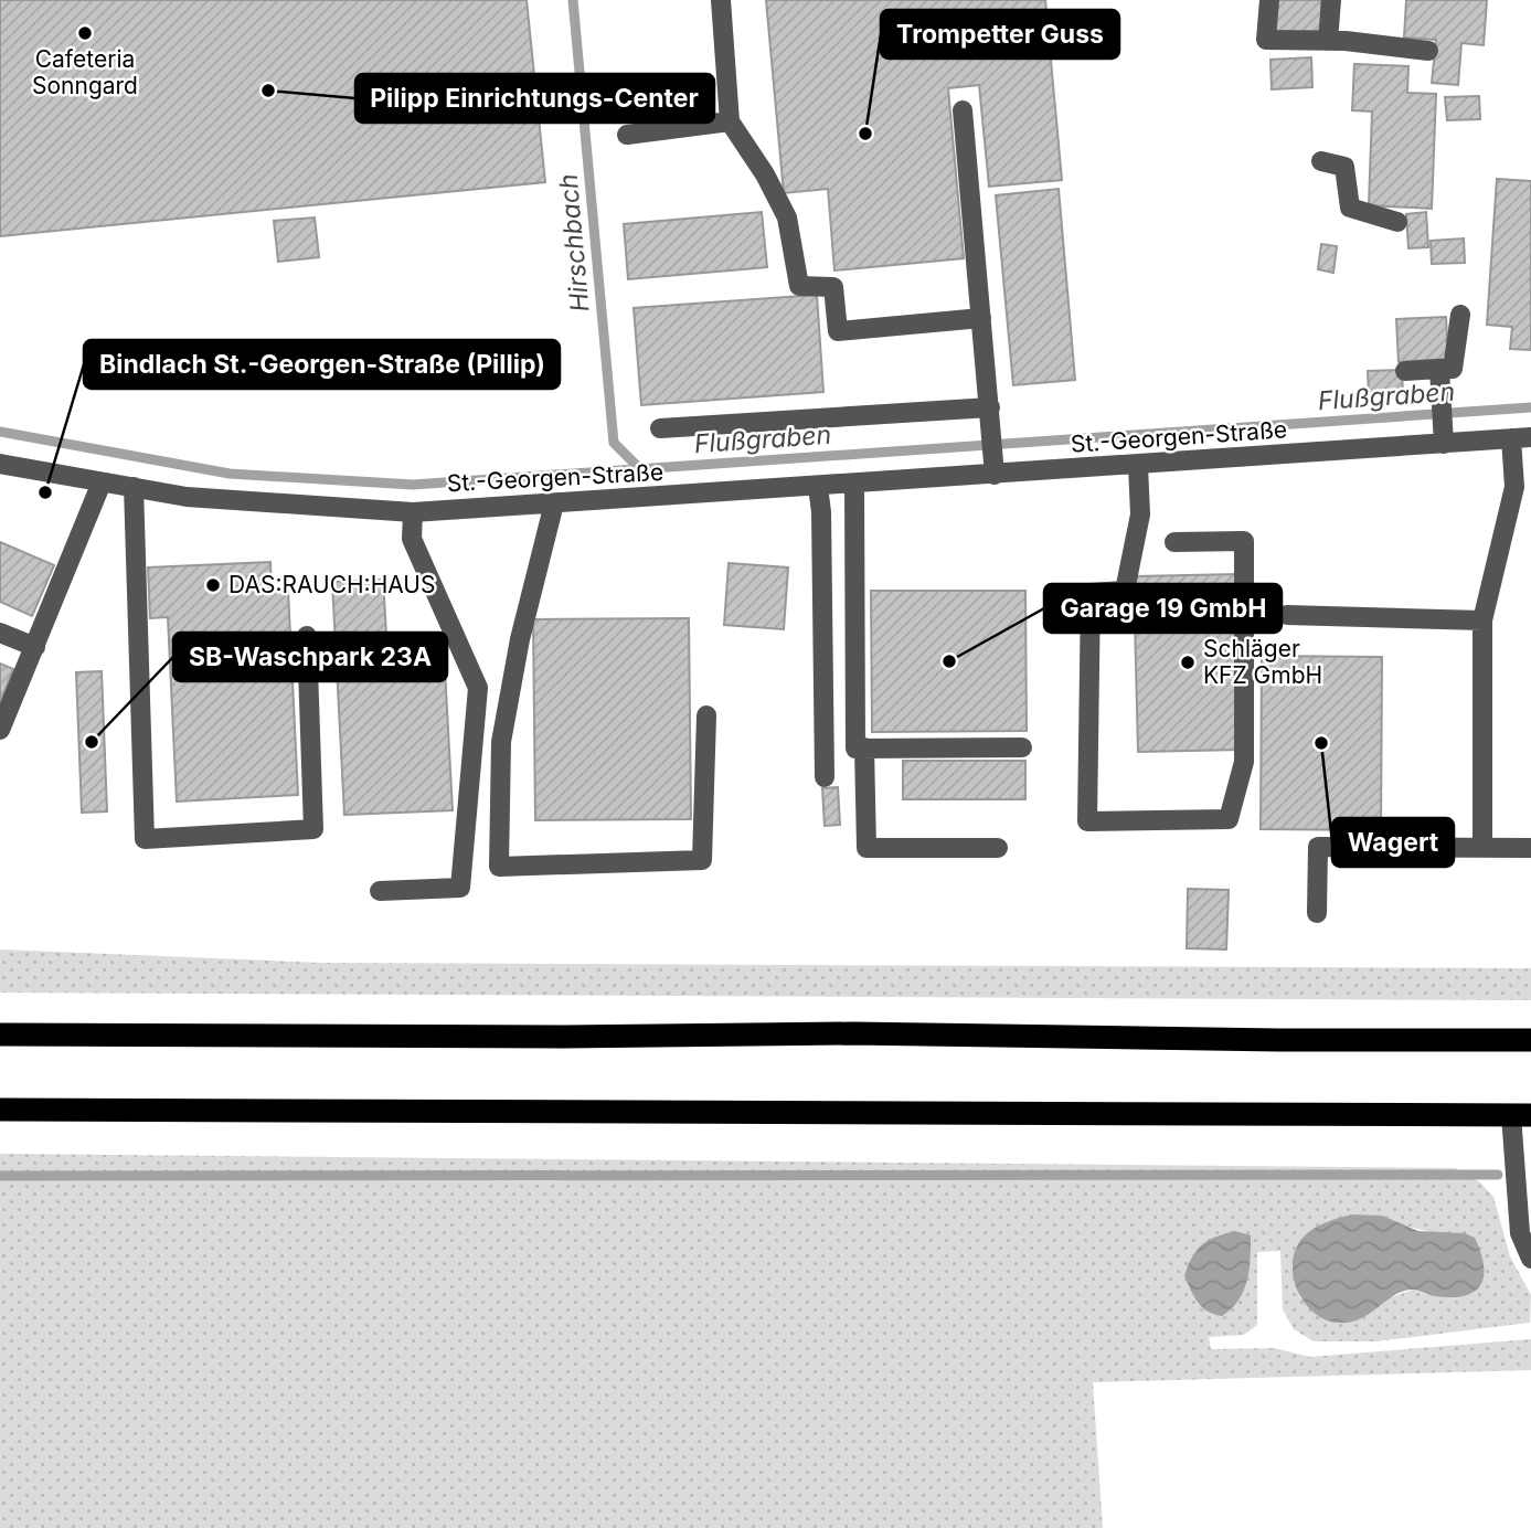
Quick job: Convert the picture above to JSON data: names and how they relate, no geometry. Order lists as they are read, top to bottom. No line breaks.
{"streets":{"street":["St.-Georgen-Straße"]},"water":["Hirschbach","Flußgraben"],"places":["Cafeteria Sonngard","Pilipp Einrichtungs-Center","Trompetter Guss","Bindlach St.-Georgen-Straße (Pillip)","DAS:RAUCH:HAUS","Garage 19 GmbH","Schläger KFZ GmbH","SB-Waschpark 23A","Wagert"]}
